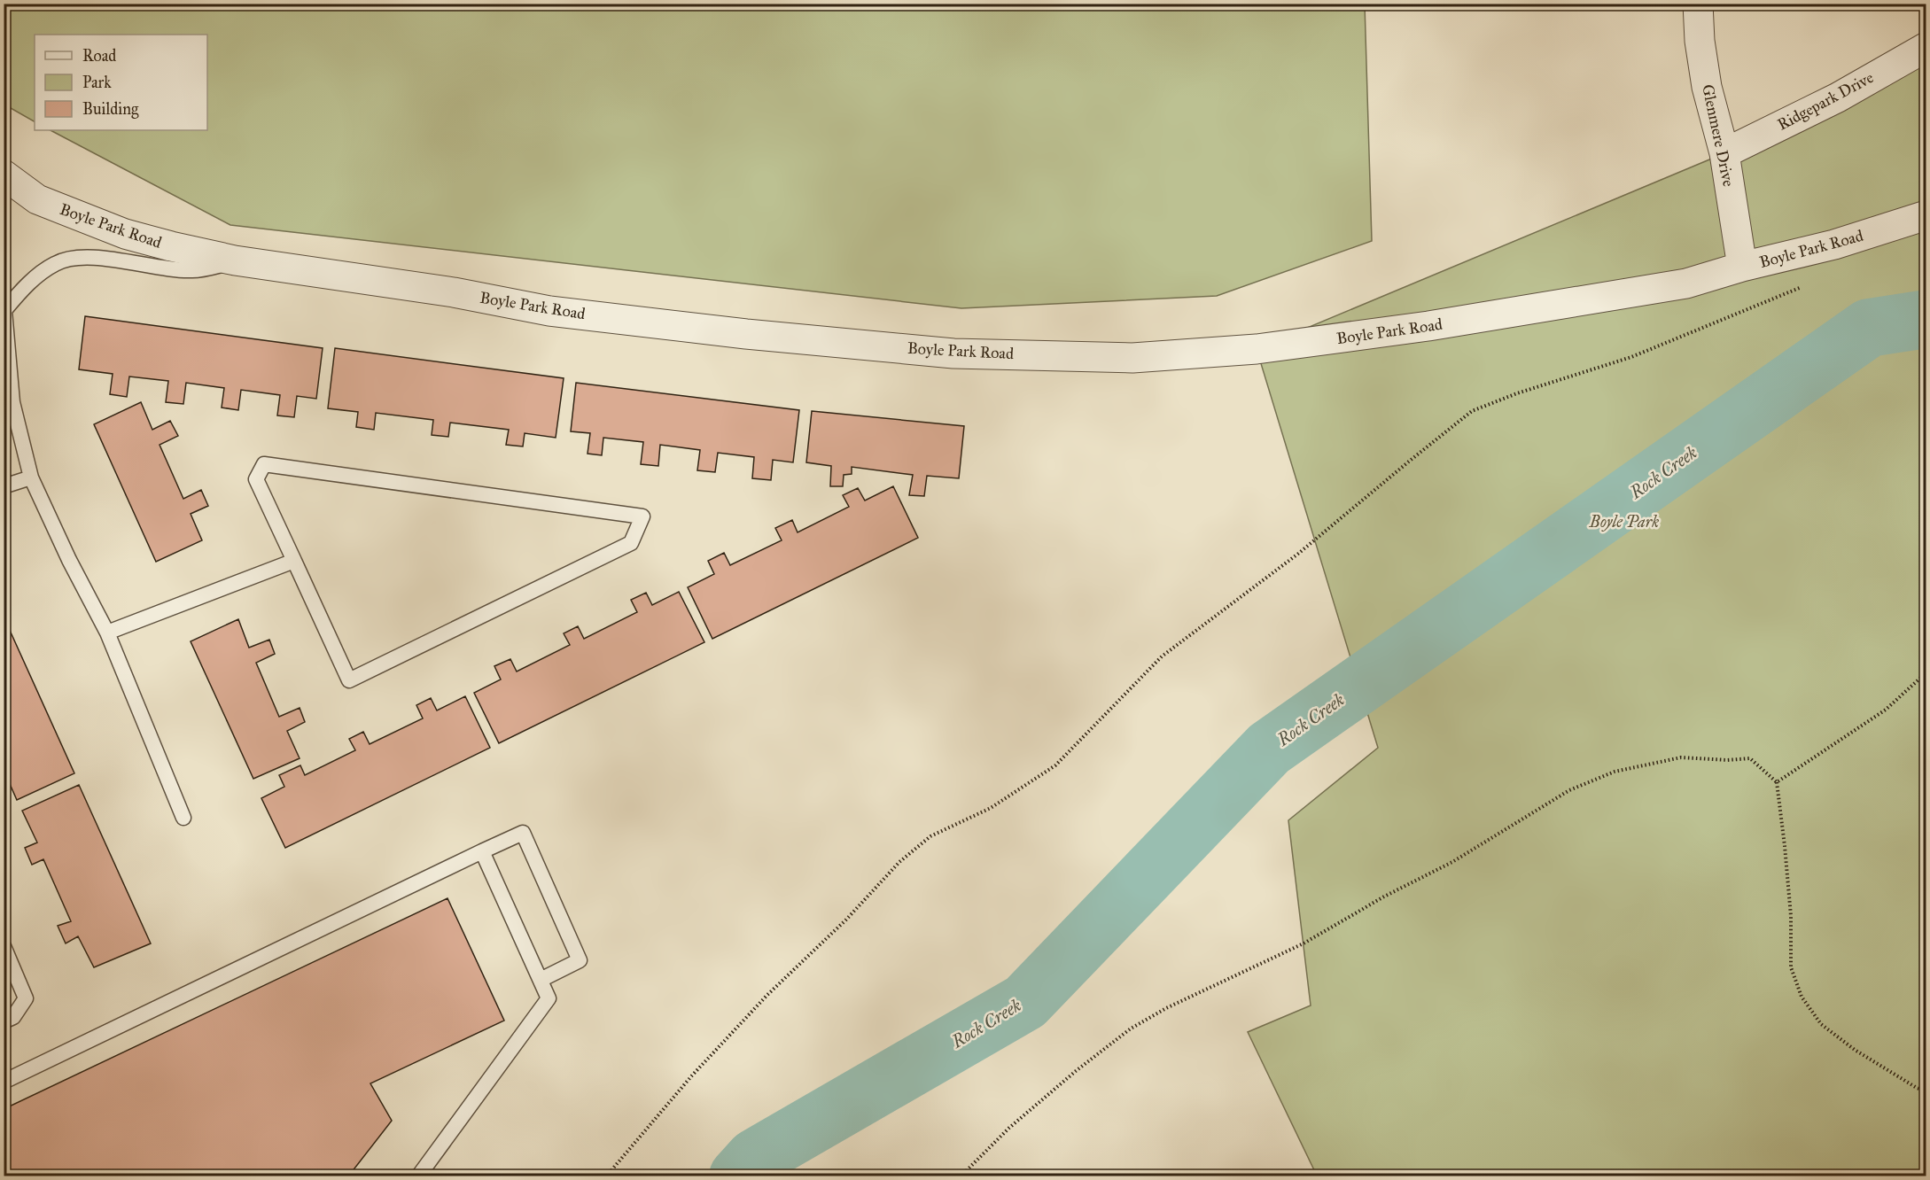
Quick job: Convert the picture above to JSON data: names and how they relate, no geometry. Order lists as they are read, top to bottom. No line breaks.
{"streets":{"street":["Ridgepark Drive","Glenmere Drive","Boyle Park Road"]},"crossings":[["Ridgepark Drive","Glenmere Drive"],["Glenmere Drive","Boyle Park Road"]],"water":["Rock Creek"],"parks":["Boyle Park"],"legend":["Road","Park","Building"]}
